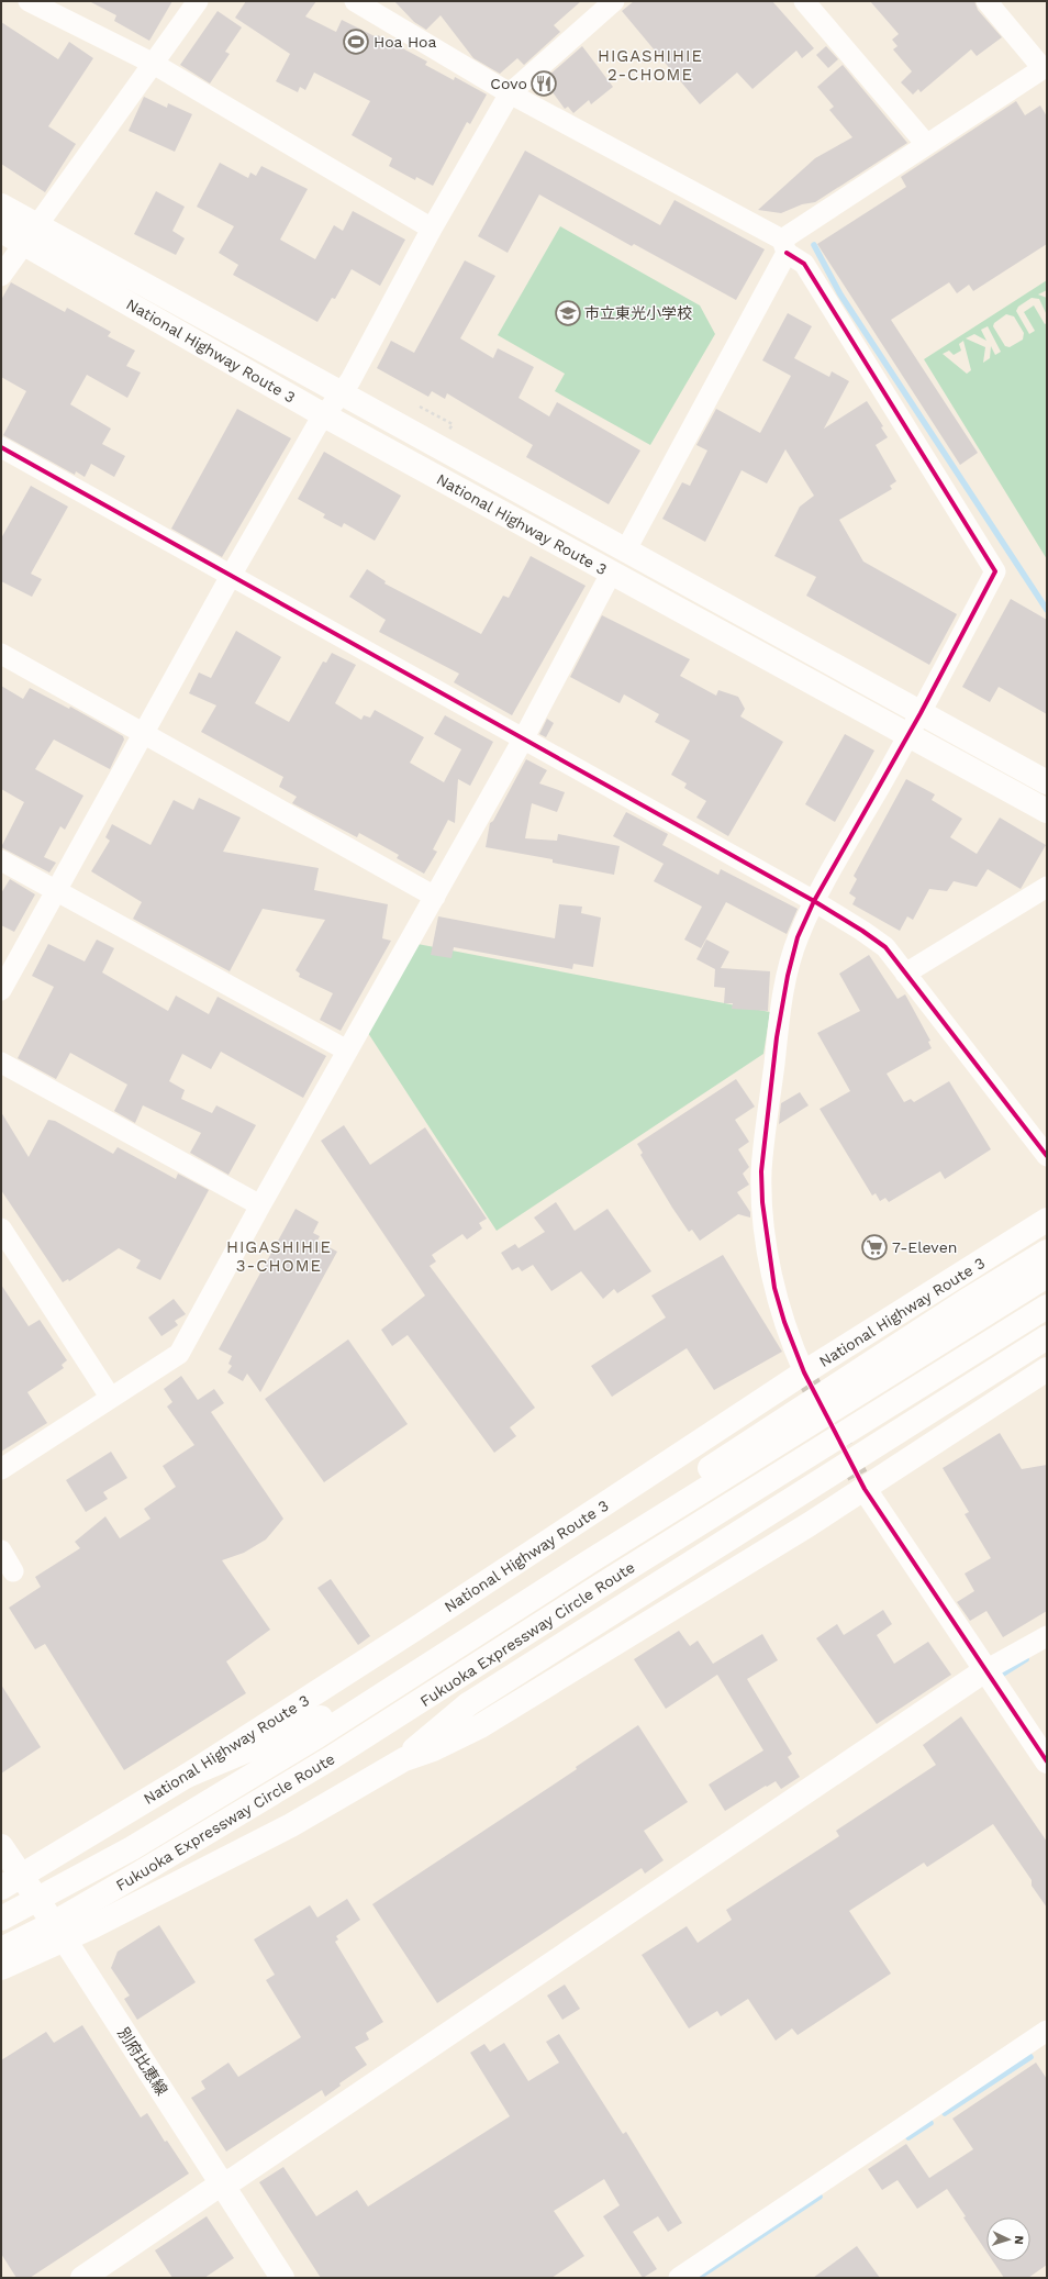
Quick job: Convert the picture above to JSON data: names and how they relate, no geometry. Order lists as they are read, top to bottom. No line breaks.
{"streets":{"main road":["National Highway Route 3","Fukuoka Expressway Circle Route","別府比恵線"]},"crossings":[["National Highway Route 3","別府比恵線"]],"districts":["HIGASHIHIE 2-CHOME","HIGASHIHIE 3-CHOME"],"places":{"sports":["Hoa Hoa"],"restaurant":["Covo"],"school or university":["市立東光小学校"],"supermarket":["7-Eleven"]},"north":"right"}
